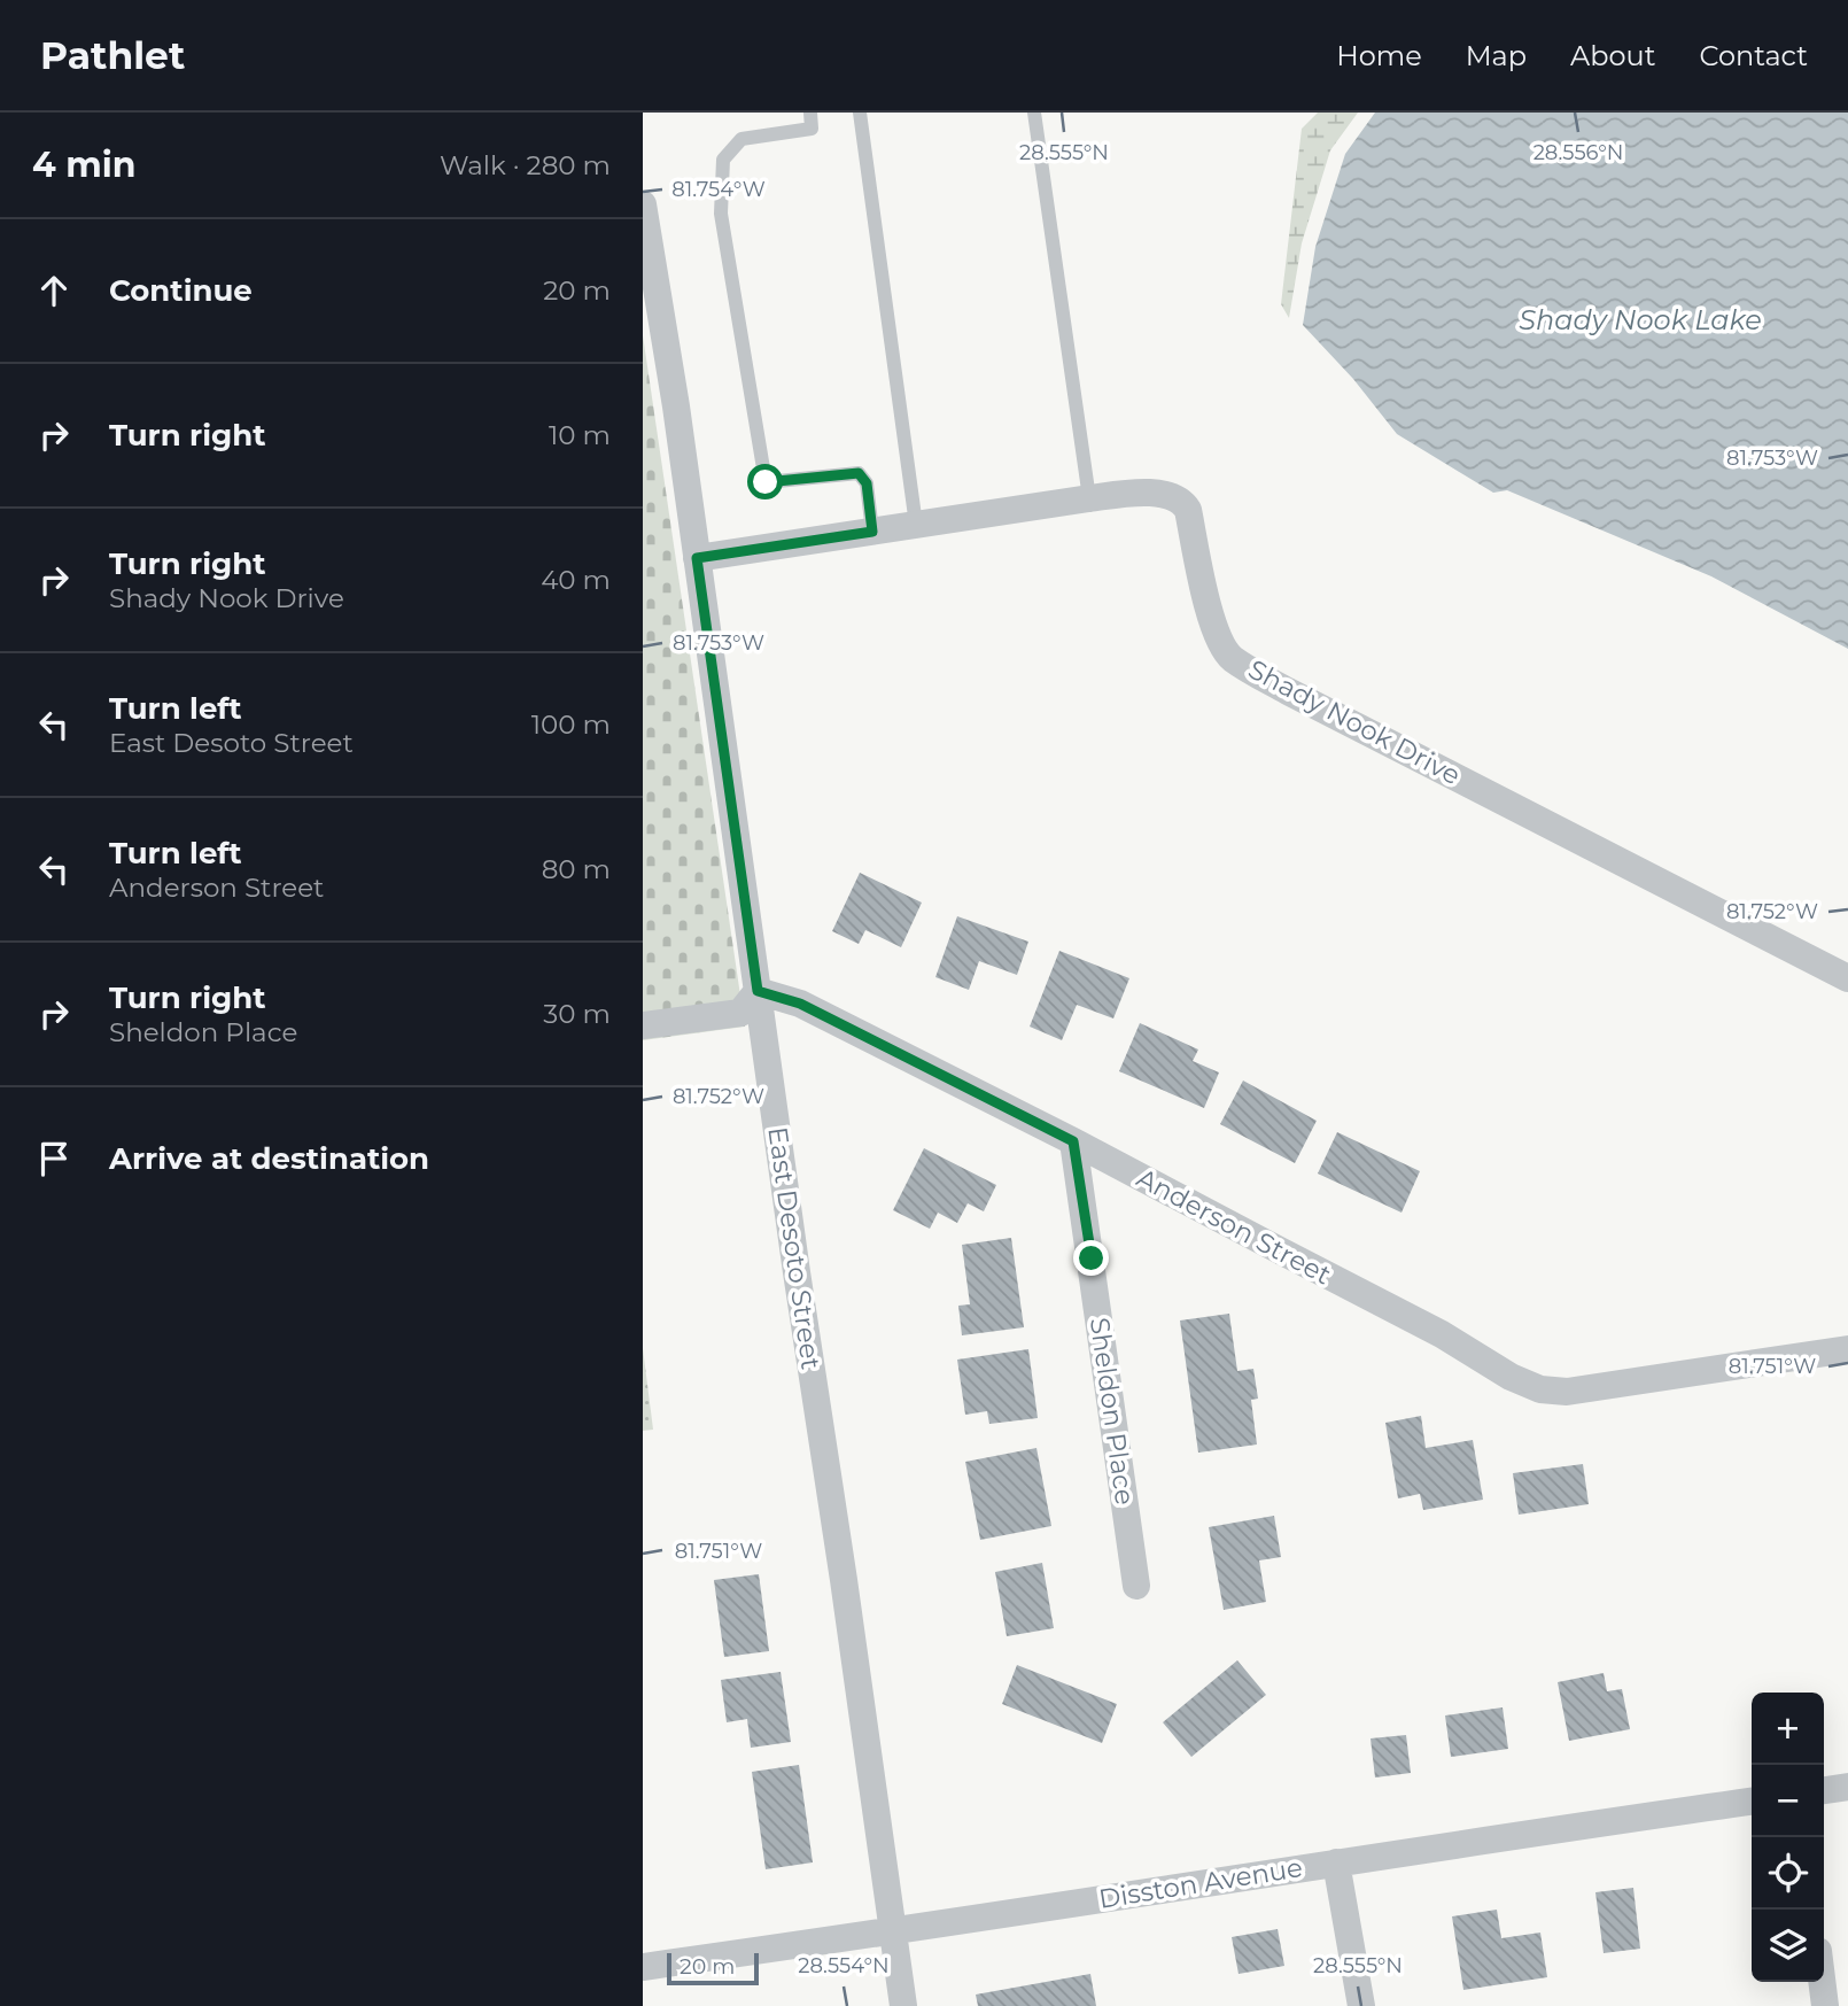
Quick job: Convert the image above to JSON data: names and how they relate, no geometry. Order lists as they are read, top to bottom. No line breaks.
{"streets":{"street":["Shady Nook Drive","Anderson Street","East Desoto Street","Sheldon Place","Disston Avenue"]},"crossings":[["Shady Nook Drive","East Desoto Street"],["Anderson Street","East Desoto Street"],["Anderson Street","Sheldon Place"],["East Desoto Street","Disston Avenue"]],"water":["Shady Nook Lake"],"scale_bar":"20 m","page":{"header":"Pathlet","nav":["Home","Map","About","Contact"],"heading":["4 min","Walk · 280 m"],"list":[["Continue","20 m"],["Turn right","10 m"],["Turn right","Shady Nook Drive","40 m"],["Turn left","East Desoto Street","100 m"],["Turn left","Anderson Street","80 m"],["Turn right","Sheldon Place","30 m"],"Arrive at destination"],"map_buttons":["+","−"],"scale":"20 m"},"coordinates":["28.555°N","28.556°N","81.754°W","81.753°W","81.752°W","81.751°W","28.554°N"]}
